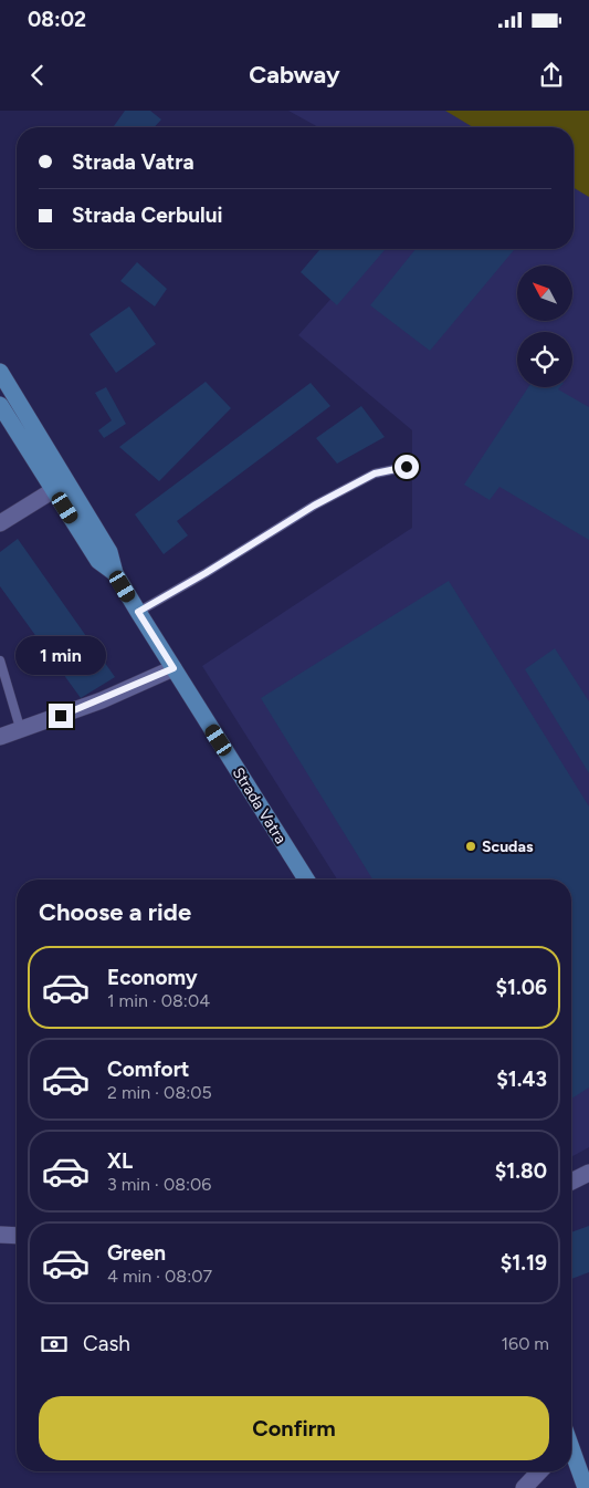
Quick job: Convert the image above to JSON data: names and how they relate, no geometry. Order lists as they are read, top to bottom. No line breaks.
{"streets":{"street":["Strada Vatra"]},"places":["Scudas"],"north":"top left","page":{"status":"08:02","header":"Cabway","banner":["Strada Vatra","Strada Cerbului"],"bubble":"1 min","heading":"Choose a ride","list":[{"name":"Economy","note":"1 min · 08:04","value":"$1.06"},{"name":"Comfort","note":"2 min · 08:05","value":"$1.43"},{"name":"XL","note":"3 min · 08:06","value":"$1.80"},{"name":"Green","note":"4 min · 08:07","value":"$1.19"}],"pay":["Cash","160 m"],"buttons":"Confirm"}}
